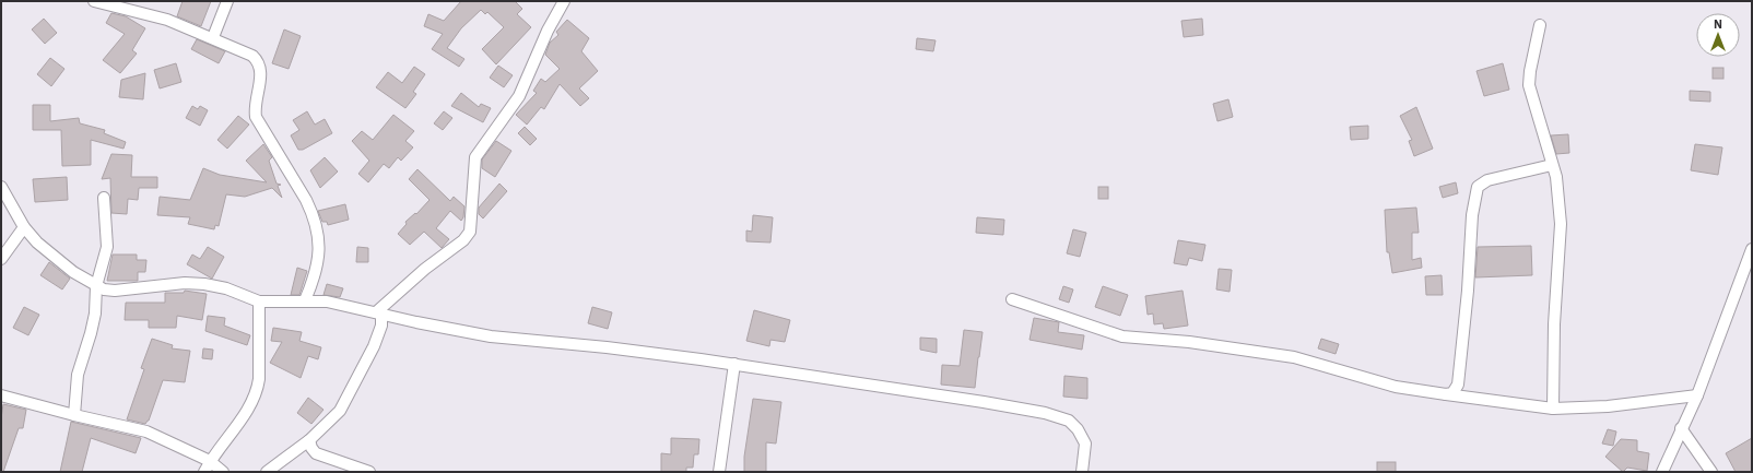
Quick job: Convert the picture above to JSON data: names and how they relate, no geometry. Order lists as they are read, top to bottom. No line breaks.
{"north":"top"}
